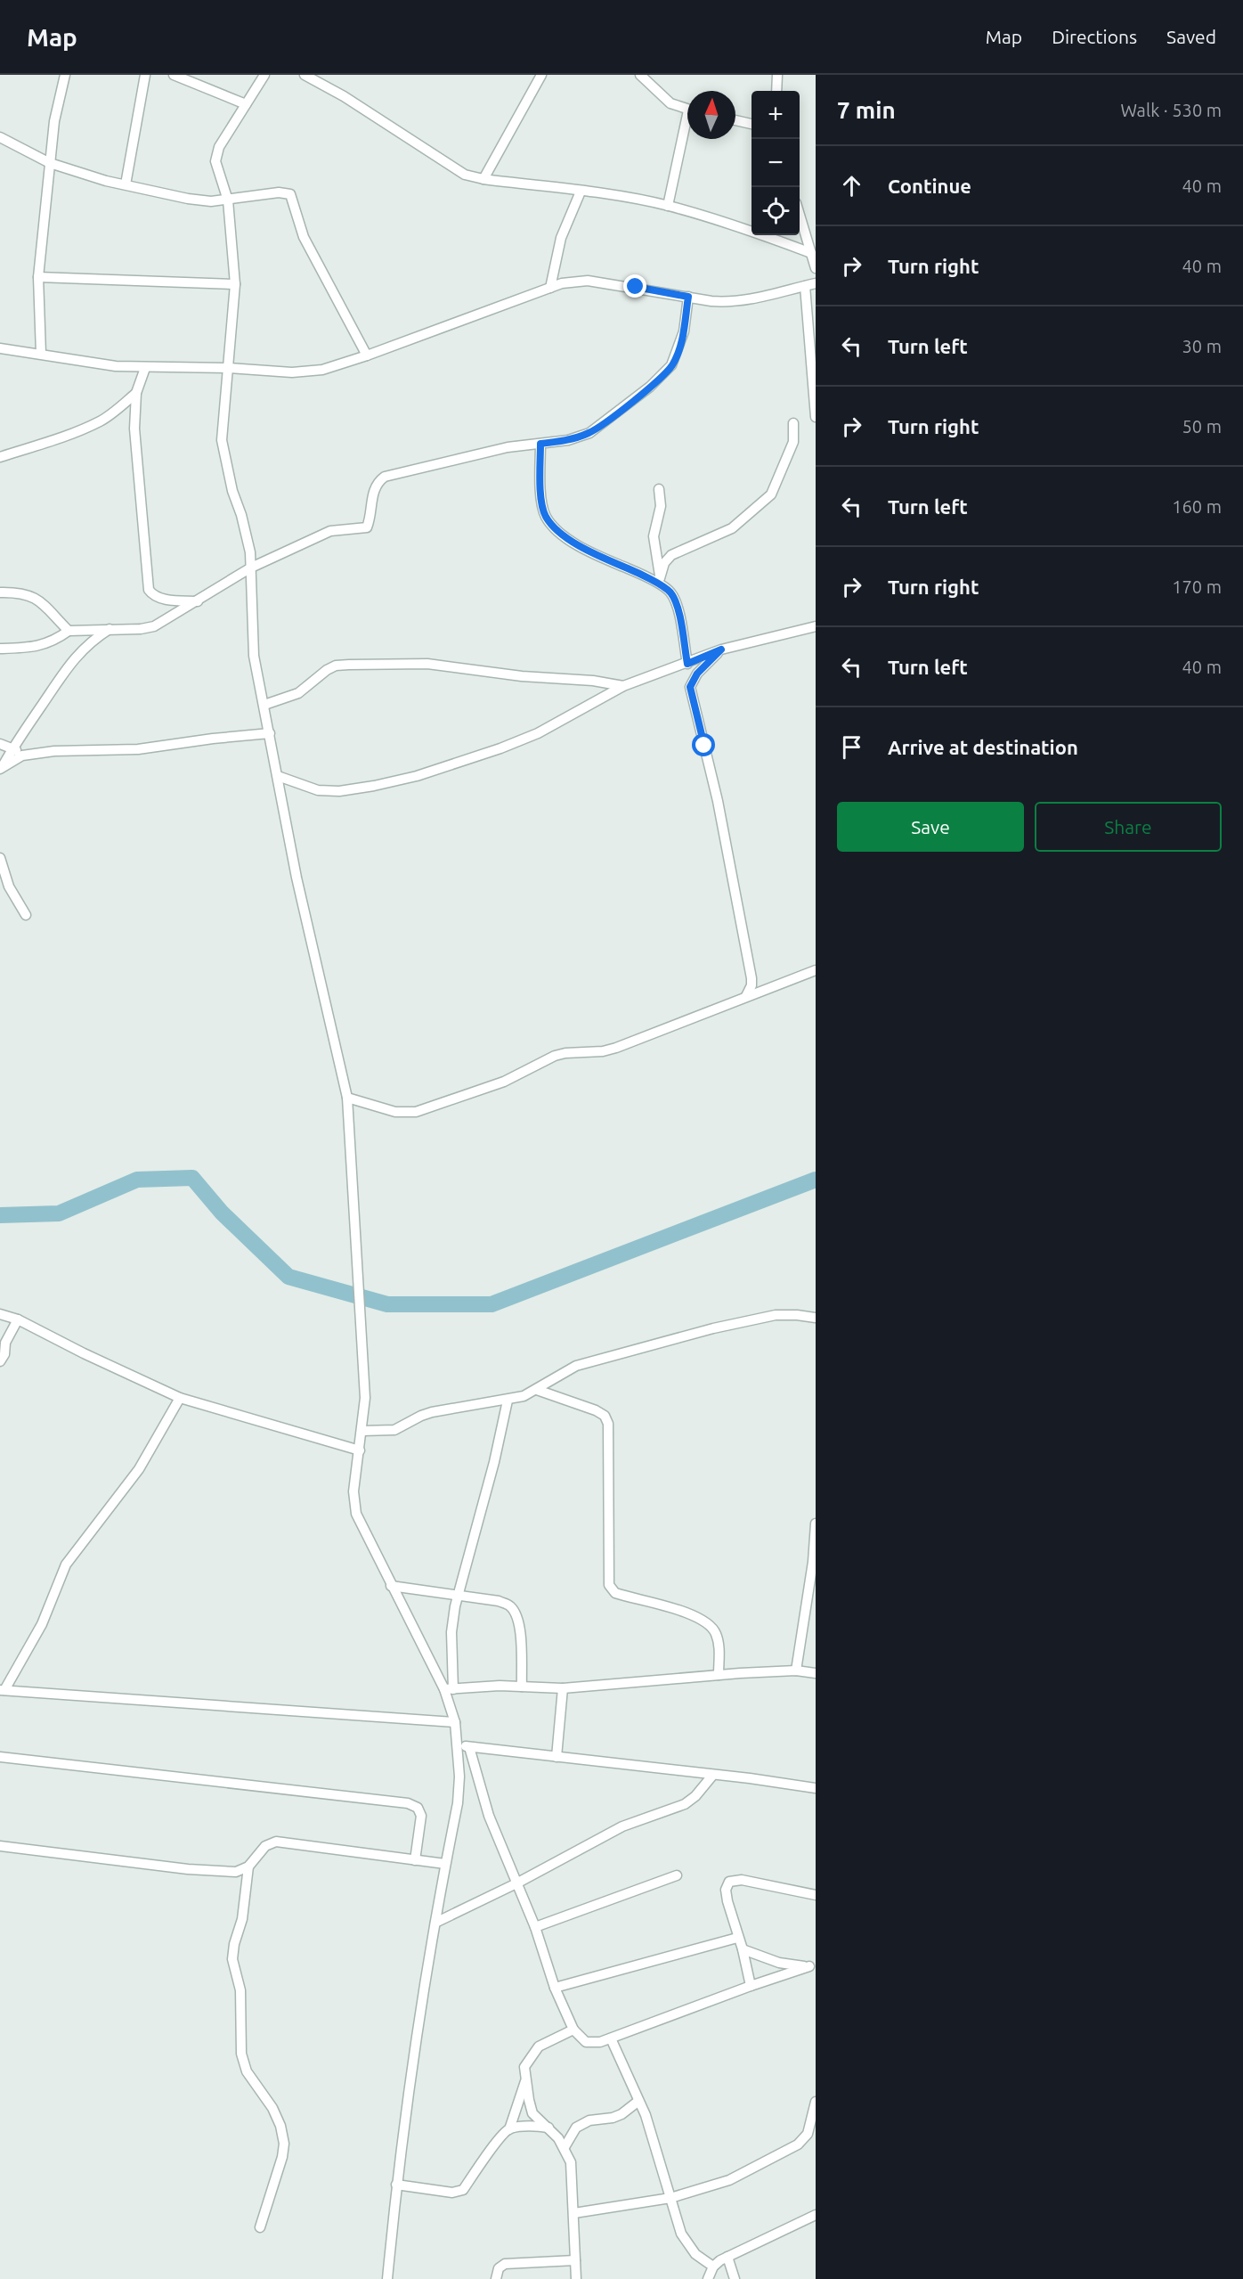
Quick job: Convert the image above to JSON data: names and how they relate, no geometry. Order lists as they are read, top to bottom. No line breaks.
{"north":"top","page":{"header":"Map","nav":["Map","Directions","Saved"],"heading":["7 min","Walk · 530 m"],"map_buttons":["+","−"],"list":[["Continue","40 m"],["Turn right","40 m"],["Turn left","30 m"],["Turn right","50 m"],["Turn left","160 m"],["Turn right","170 m"],["Turn left","40 m"],"Arrive at destination"],"buttons":["Save","Share"]}}
